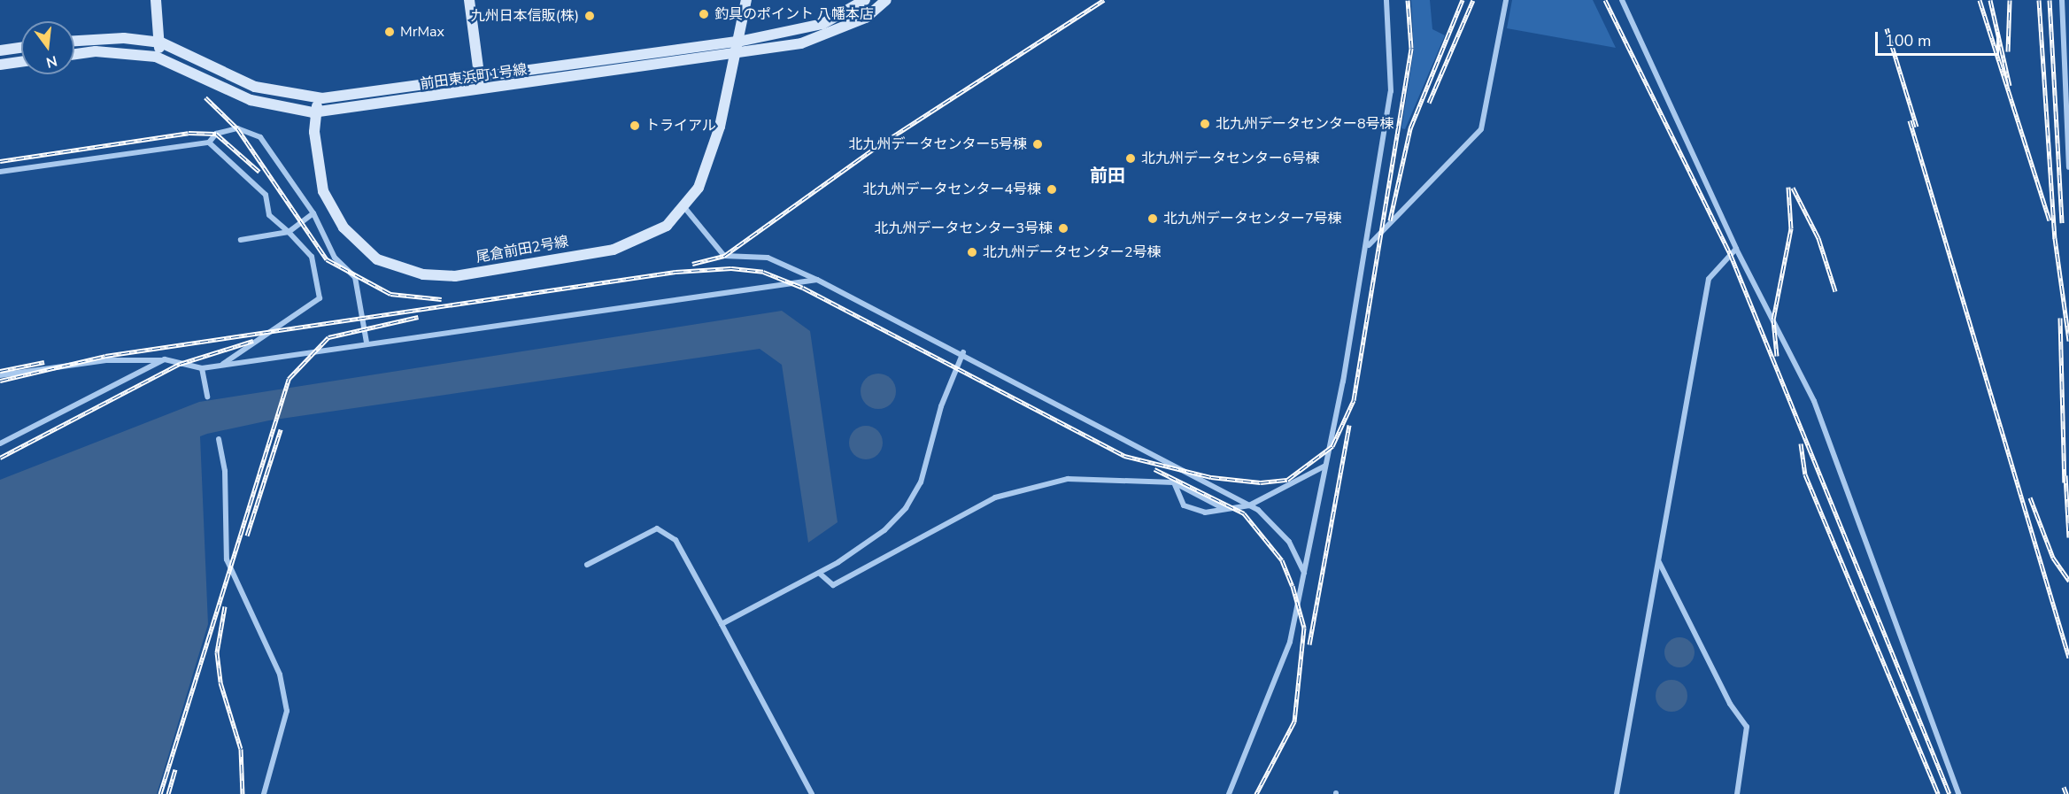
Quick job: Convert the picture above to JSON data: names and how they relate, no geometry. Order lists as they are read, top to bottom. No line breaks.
{"streets":{"street":["前田東浜町1号線","尾倉前田2号線"]},"crossings":[["前田東浜町1号線","尾倉前田2号線"]],"districts":["前田"],"places":["釣具のポイント 八幡本店","九州日本信販(株)","MrMax","北九州データセンター8号棟","トライアル","北九州データセンター5号棟","北九州データセンター6号棟","北九州データセンター4号棟","北九州データセンター7号棟","北九州データセンター3号棟","北九州データセンター2号棟"],"scale_bar":"100 m","north":"bottom"}
